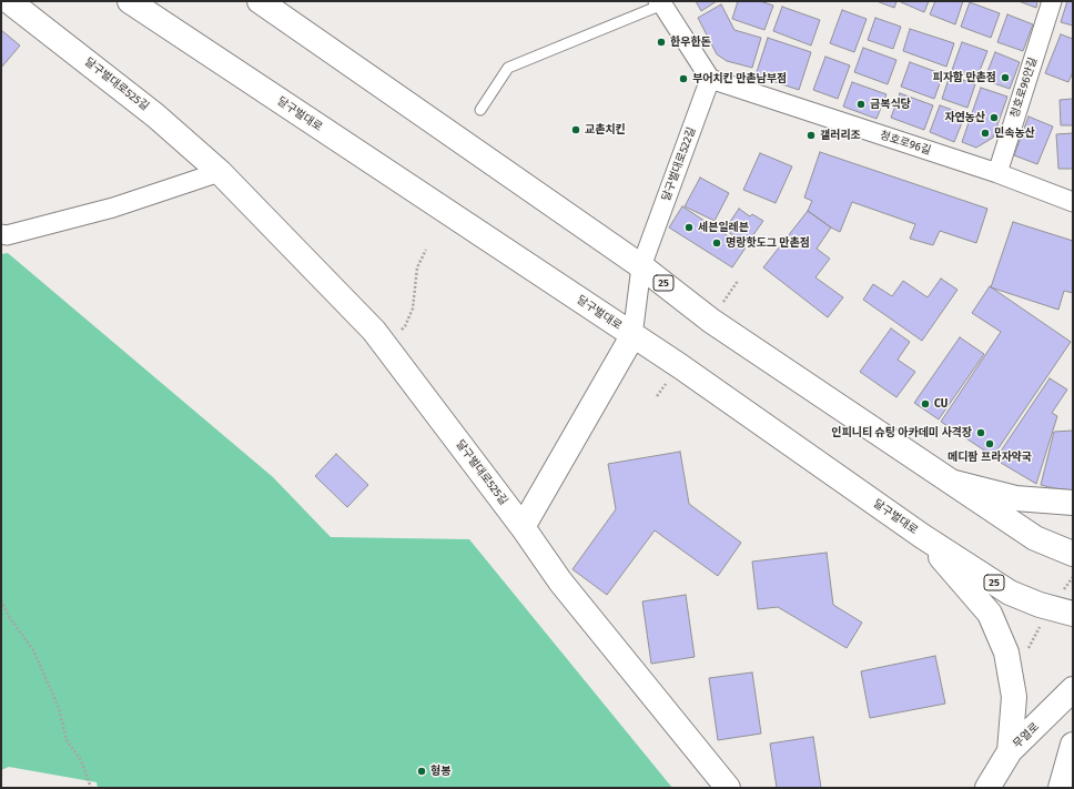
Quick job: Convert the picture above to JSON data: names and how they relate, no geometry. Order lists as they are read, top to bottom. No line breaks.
{"streets":{"main road":["달구벌대로525길","달구벌대로","25","무열로"],"street":["청호로96안길","청호로96길","달구벌대로522길"]},"crossings":[["청호로96안길","청호로96길"],["달구벌대로","달구벌대로522길"],["청호로96길","달구벌대로522길"],["달구벌대로522길","25"]],"places":["한우한돈","피자함 만촌점","부어치킨 만촌남부점","금복식당","자연농산","교촌치킨","민속농산","갤러리조","세븐일레븐","명랑핫도그 만촌점","CU","인피니티 슈팅 아카데미 사격장","메디팜 프라자약국","형봉"]}
